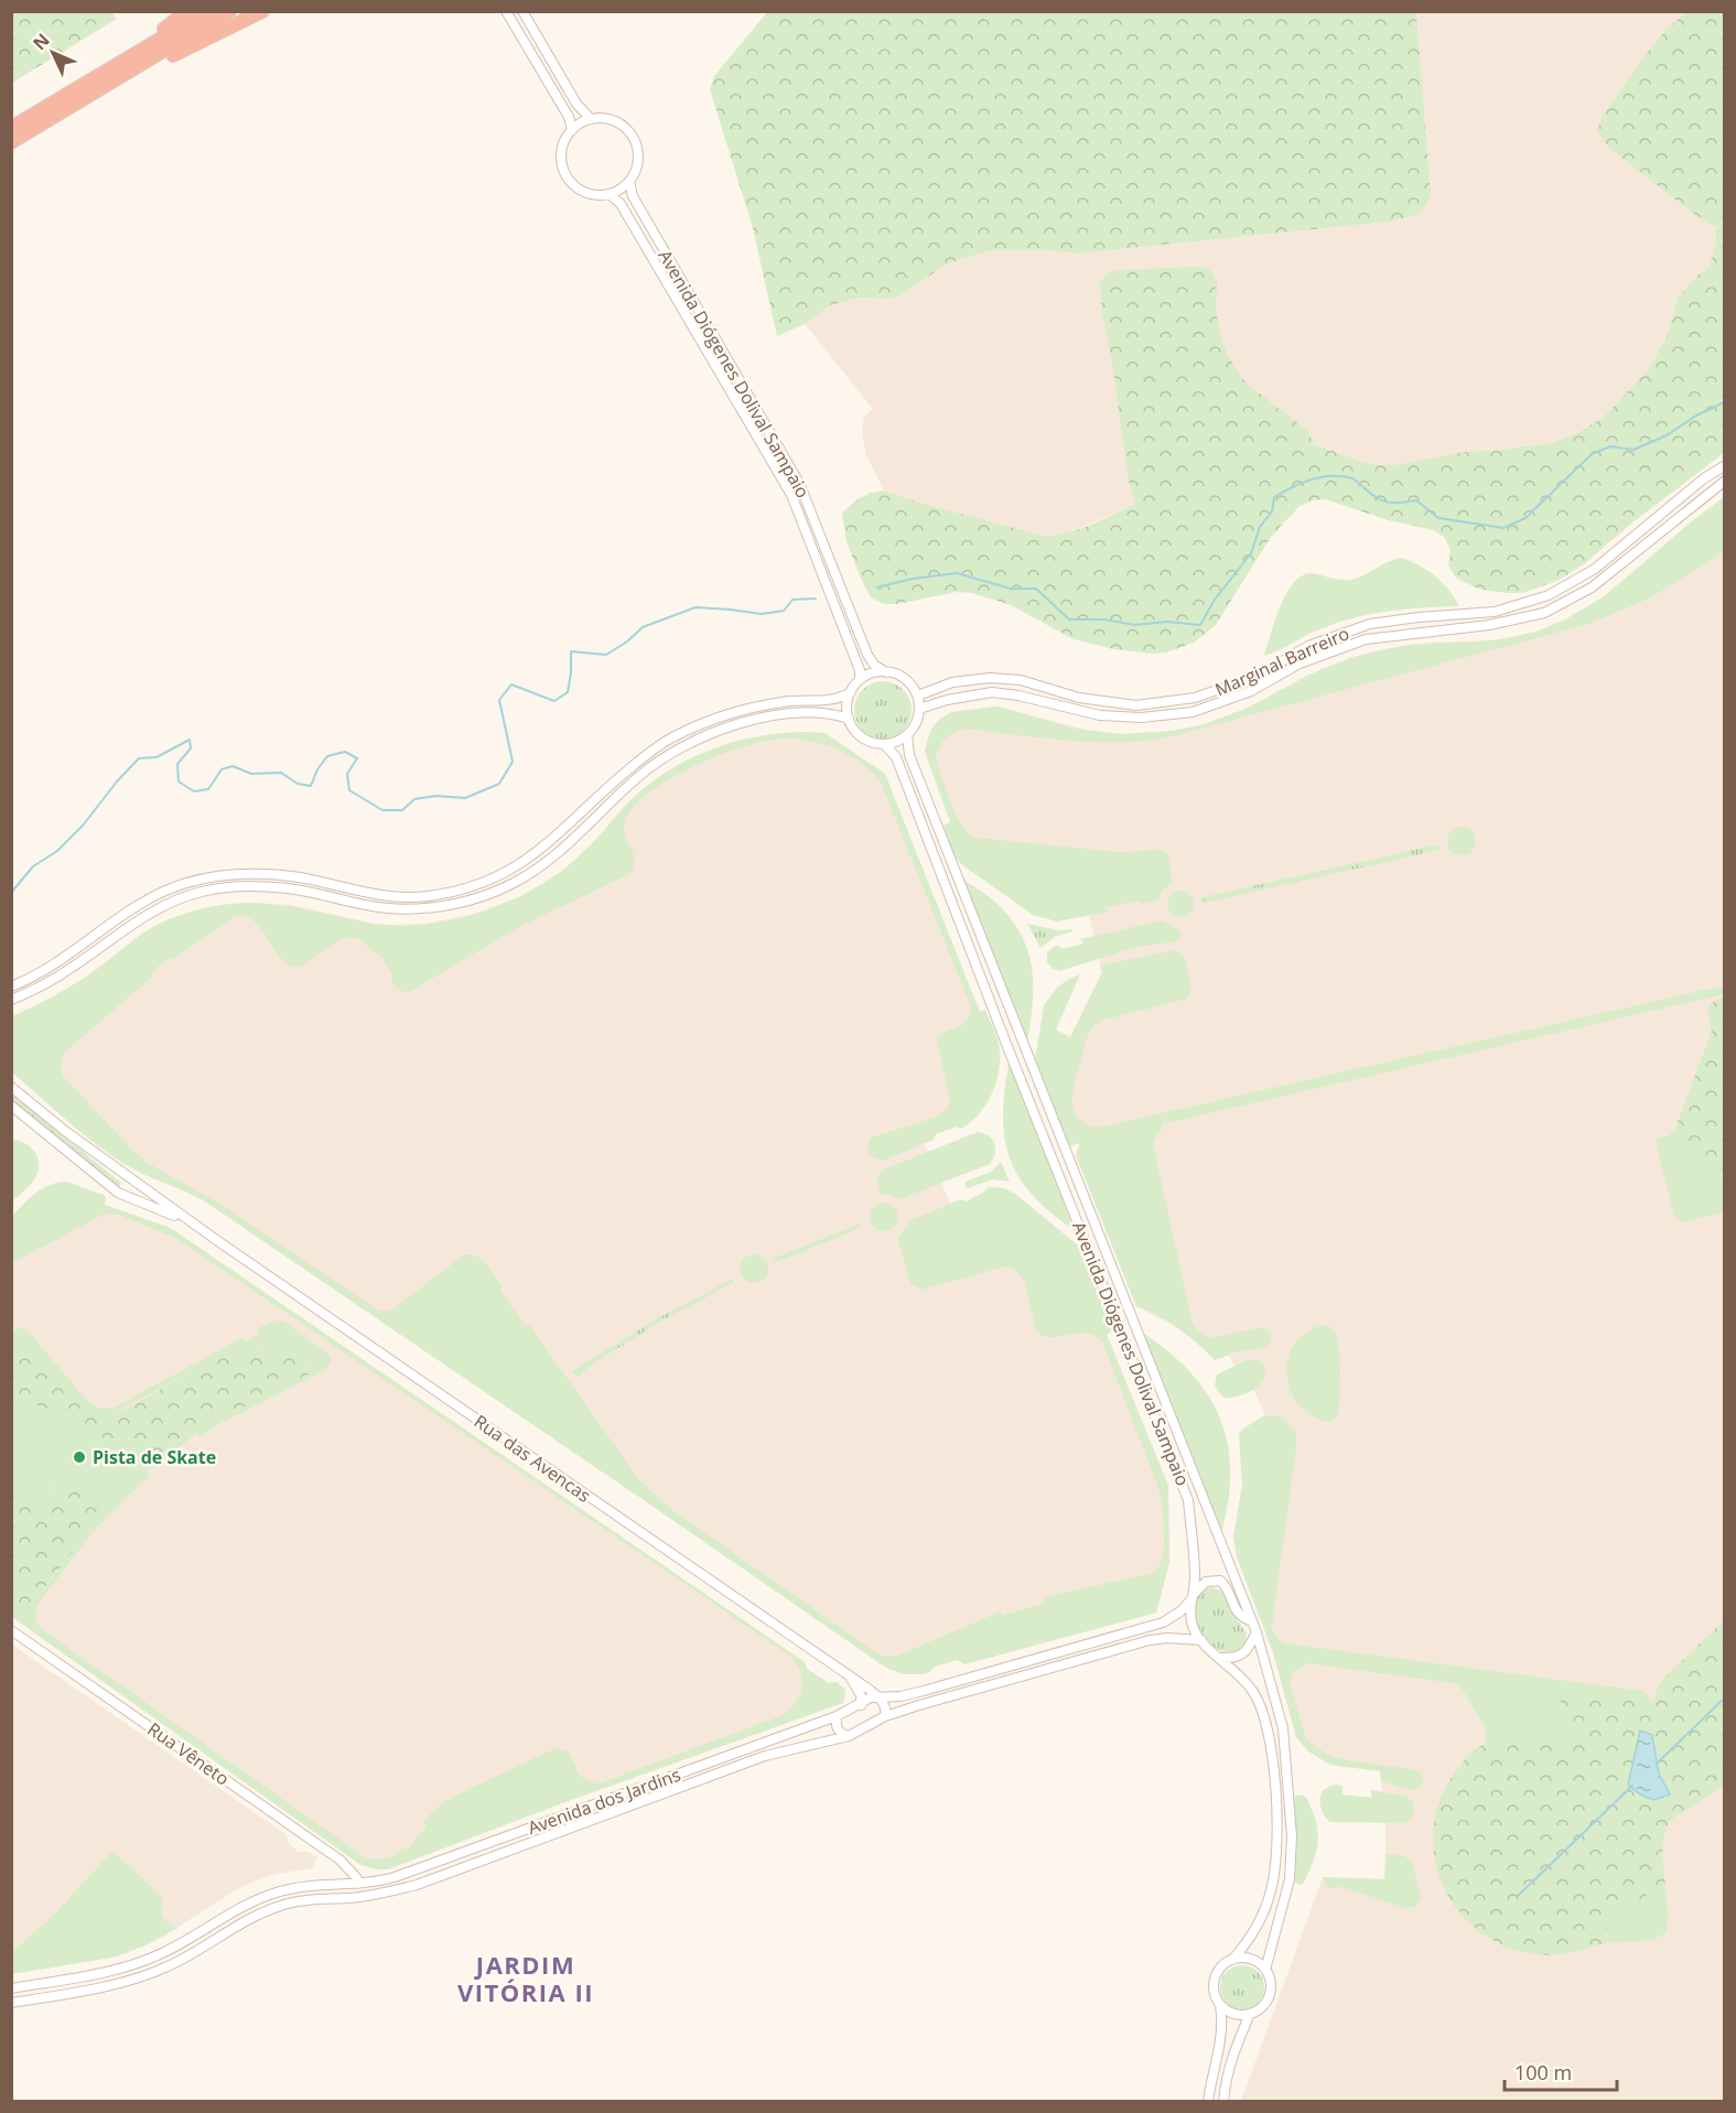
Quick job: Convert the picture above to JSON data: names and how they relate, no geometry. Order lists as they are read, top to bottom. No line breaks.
{"streets":{"street":["Avenida Diógenes Dolival Sampaio","Marginal Barreiro","Rua das Avencas","Rua Vêneto","Avenida dos Jardins"]},"crossings":[["Avenida Diógenes Dolival Sampaio","Marginal Barreiro"],["Avenida Diógenes Dolival Sampaio","Avenida dos Jardins"],["Rua das Avencas","Avenida dos Jardins"],["Rua Vêneto","Avenida dos Jardins"]],"districts":["JARDIM VITÓRIA II"],"places":["Pista de Skate"],"scale_bar":"100 m","north":"top left"}
